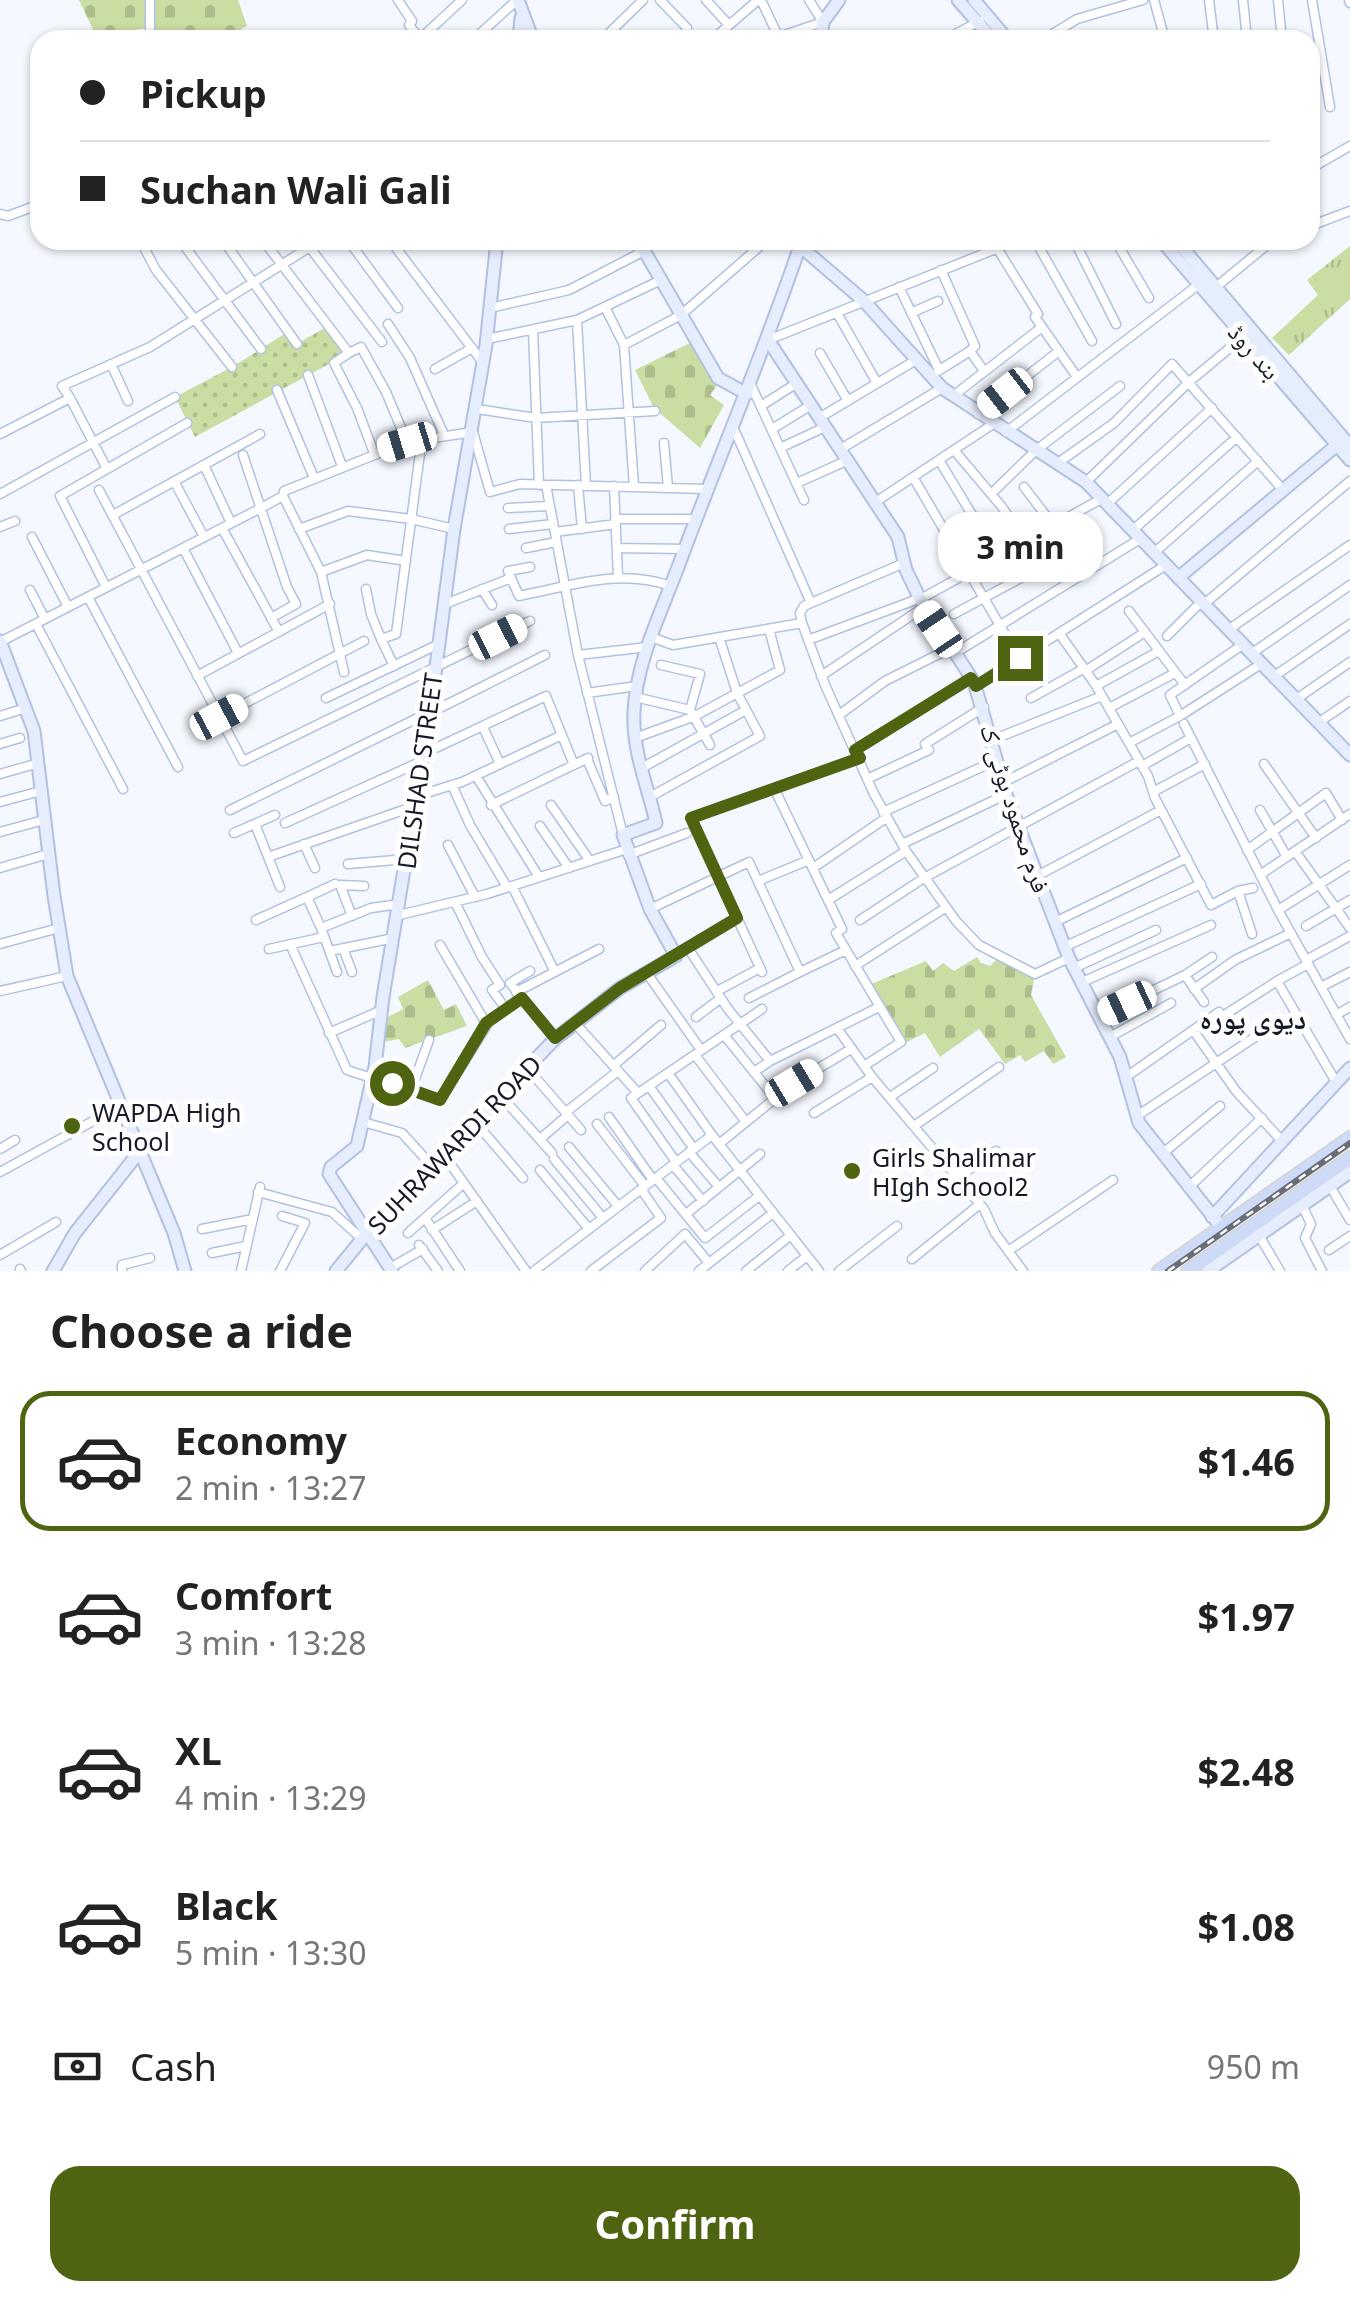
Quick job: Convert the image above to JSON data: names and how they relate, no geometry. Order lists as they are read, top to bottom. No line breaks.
{"streets":{"street":["بند روڈ","DILSHAD STREET","فرم محمود بوٹی ک","SUHRAWARDI ROAD"]},"crossings":[["DILSHAD STREET","SUHRAWARDI ROAD"]],"districts":["دیوی پورہ"],"places":["WAPDA High School","Girls Shalimar HIgh School2"],"page":{"banner":["Pickup","Suchan Wali Gali"],"bubble":"3 min","heading":"Choose a ride","list":[{"name":"Economy","note":"2 min · 13:27","value":"$1.46"},{"name":"Comfort","note":"3 min · 13:28","value":"$1.97"},{"name":"XL","note":"4 min · 13:29","value":"$2.48"},{"name":"Black","note":"5 min · 13:30","value":"$1.08"}],"pay":["Cash","950 m"],"buttons":"Confirm"}}
